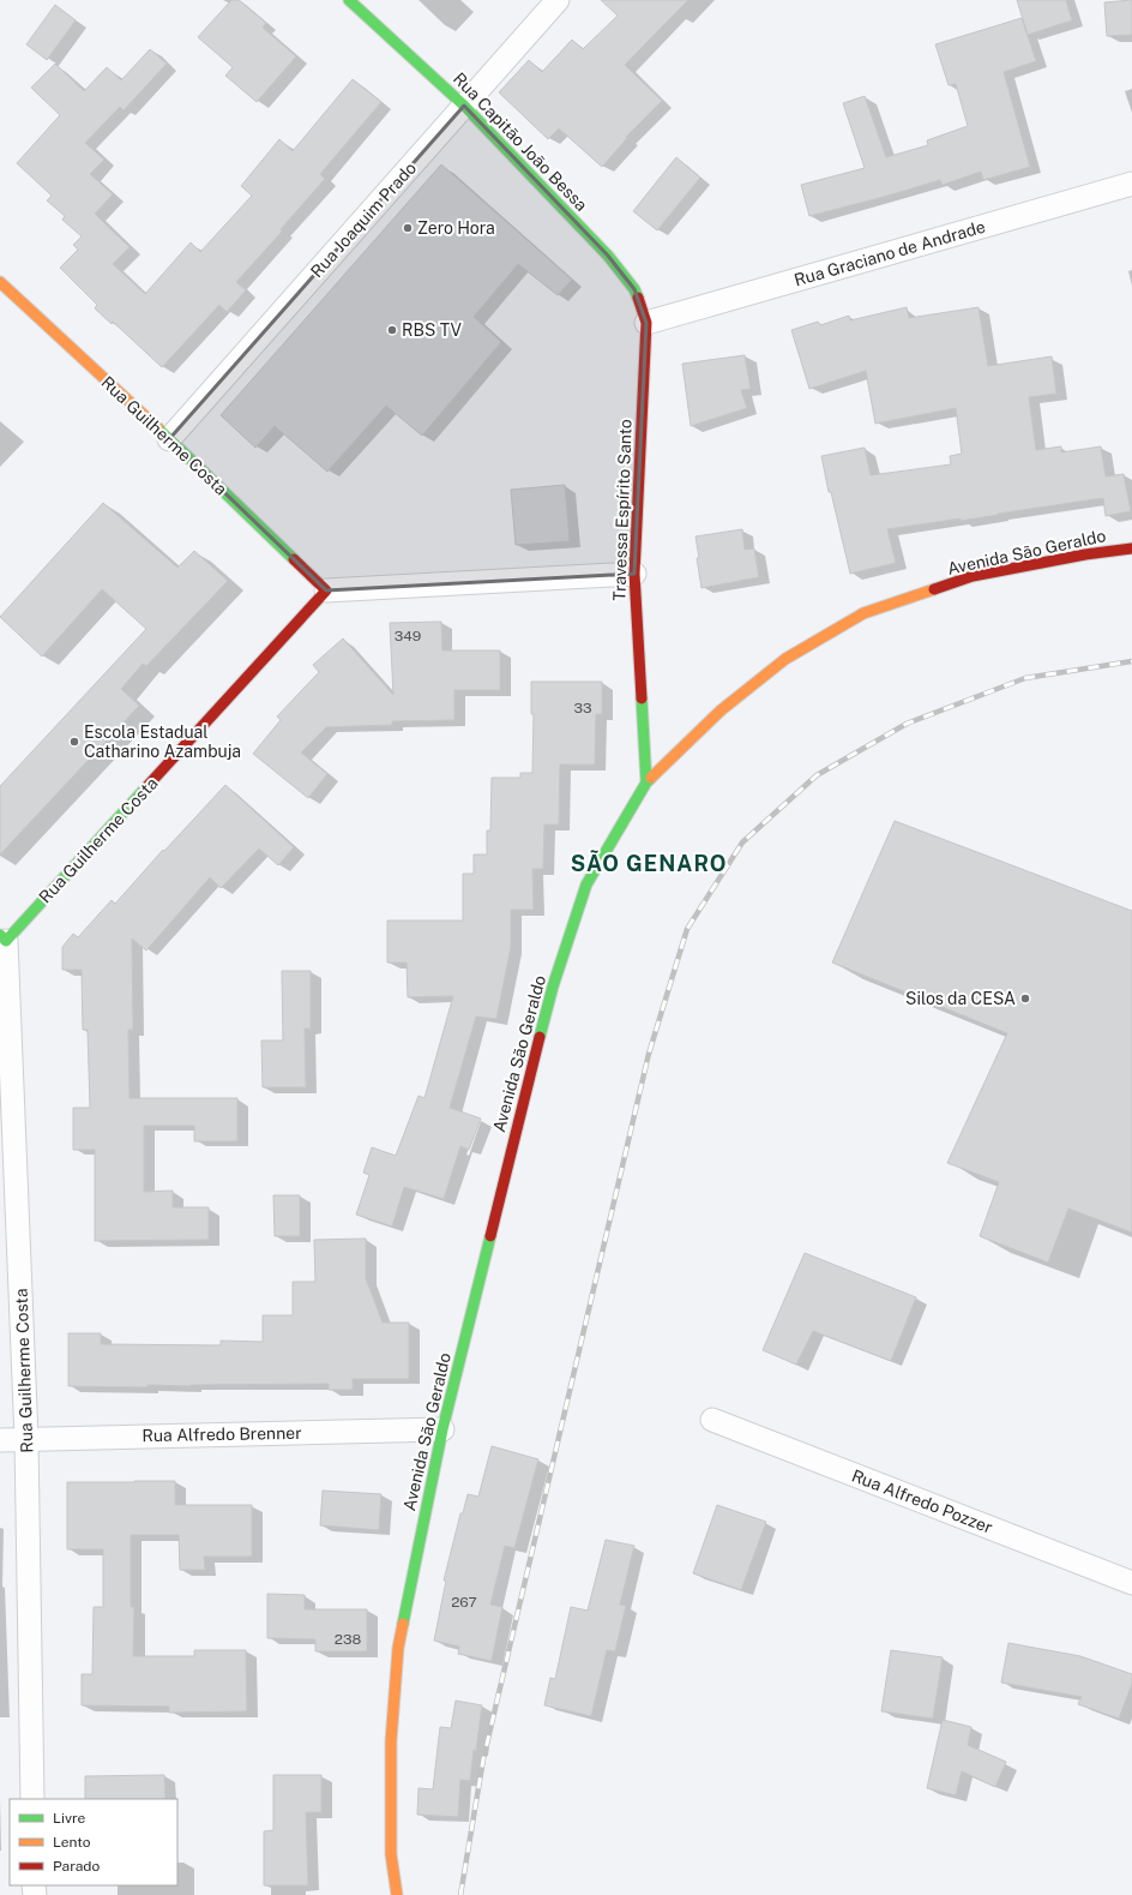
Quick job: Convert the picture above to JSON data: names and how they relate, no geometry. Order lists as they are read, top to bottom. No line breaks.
{"streets":{"street":["Rua Capitão João Bessa","Rua Joaquim Prado","Rua Graciano de Andrade","Rua Guilherme Costa","Travessa Espírito Santo","Avenida São Geraldo","Rua Alfredo Brenner","Rua Alfredo Pozzer"]},"crossings":[["Rua Capitão João Bessa","Rua Joaquim Prado"],["Rua Capitão João Bessa","Rua Graciano de Andrade"],["Rua Capitão João Bessa","Travessa Espírito Santo"],["Rua Joaquim Prado","Rua Guilherme Costa"],["Rua Graciano de Andrade","Travessa Espírito Santo"],["Rua Guilherme Costa","Rua Alfredo Brenner"],["Travessa Espírito Santo","Avenida São Geraldo"],["Avenida São Geraldo","Rua Alfredo Brenner"]],"districts":["SÃO GENARO"],"places":["Zero Hora","RBS TV","Escola Estadual Catharino Azambuja","Silos da CESA"],"house_numbers":["349","33","267","238"],"legend":["Livre","Lento","Parado"]}
